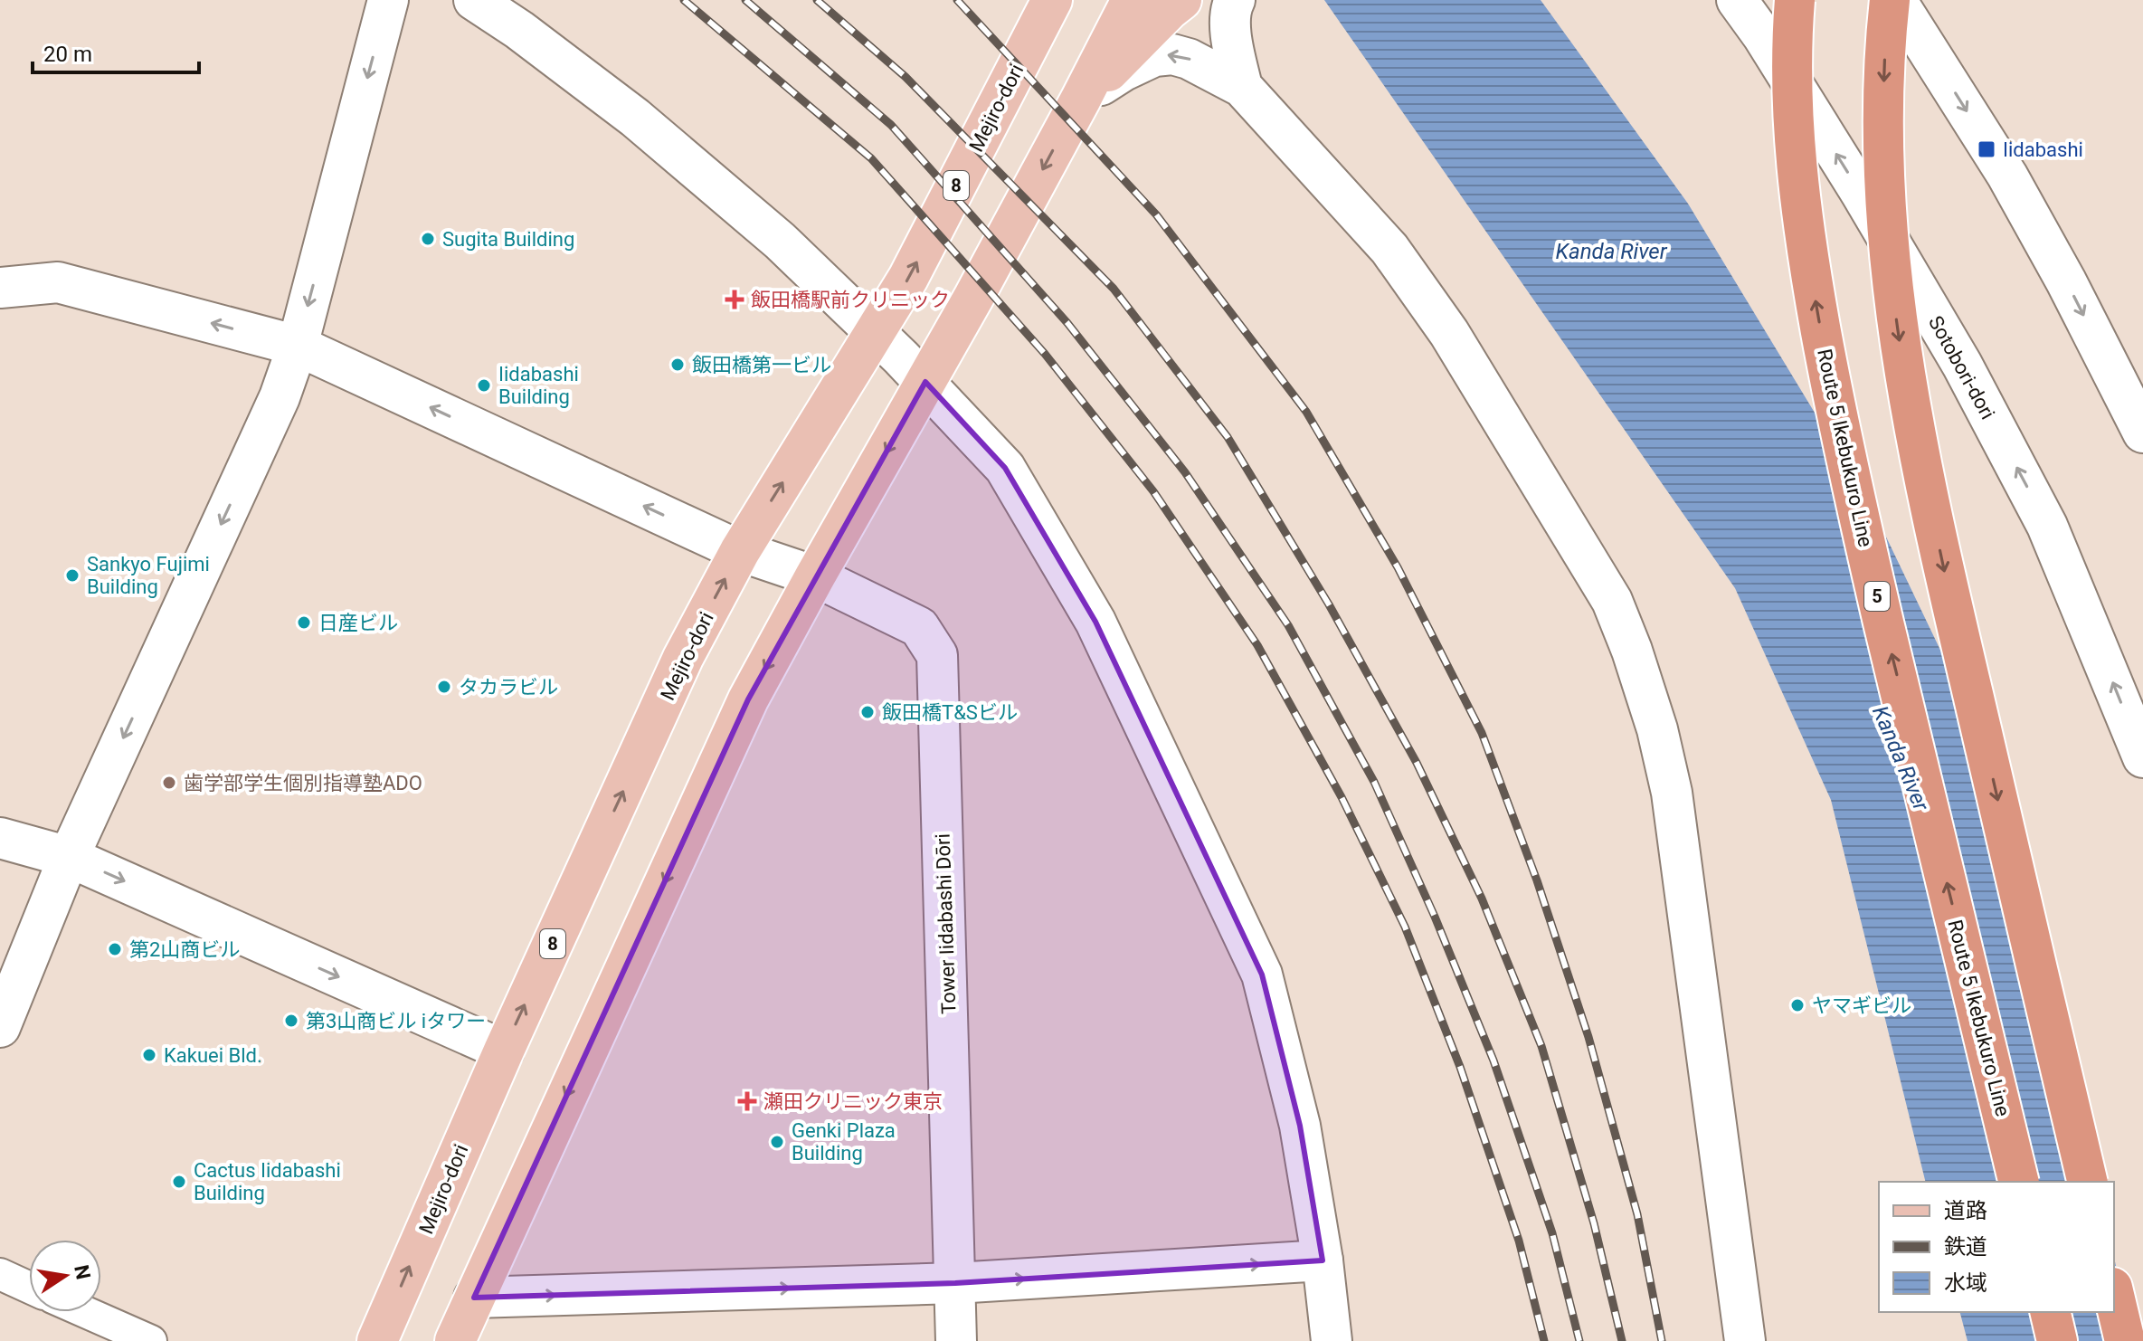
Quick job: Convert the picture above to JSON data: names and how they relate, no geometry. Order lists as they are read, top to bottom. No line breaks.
{"streets":{"highway":["Route 5 Ikebukuro Line","5"],"main road":["Mejiro-dori","8"],"street":["Sotobori-dori","Tower Iidabashi Dōri"]},"crossings":[["Mejiro-dori","Tower Iidabashi Dōri"]],"water":["Kanda River"],"places":{"transit":["Iidabashi"],"other":["Sugita Building","飯田橋第一ビル","Iidabashi Building","Sankyo Fujimi Building","日産ビル","タカラビル","飯田橋T&Sビル","歯学部学生個別指導塾ADO","第2山商ビル","ヤマギビル","第3山商ビル iタワー","Kakuei Bld.","Genki Plaza Building","Cactus Iidabashi Building"],"health":["飯田橋駅前クリニック","瀬田クリニック東京"]},"legend":["道路","鉄道","水域"],"scale_bar":"20 m","north":"right"}
